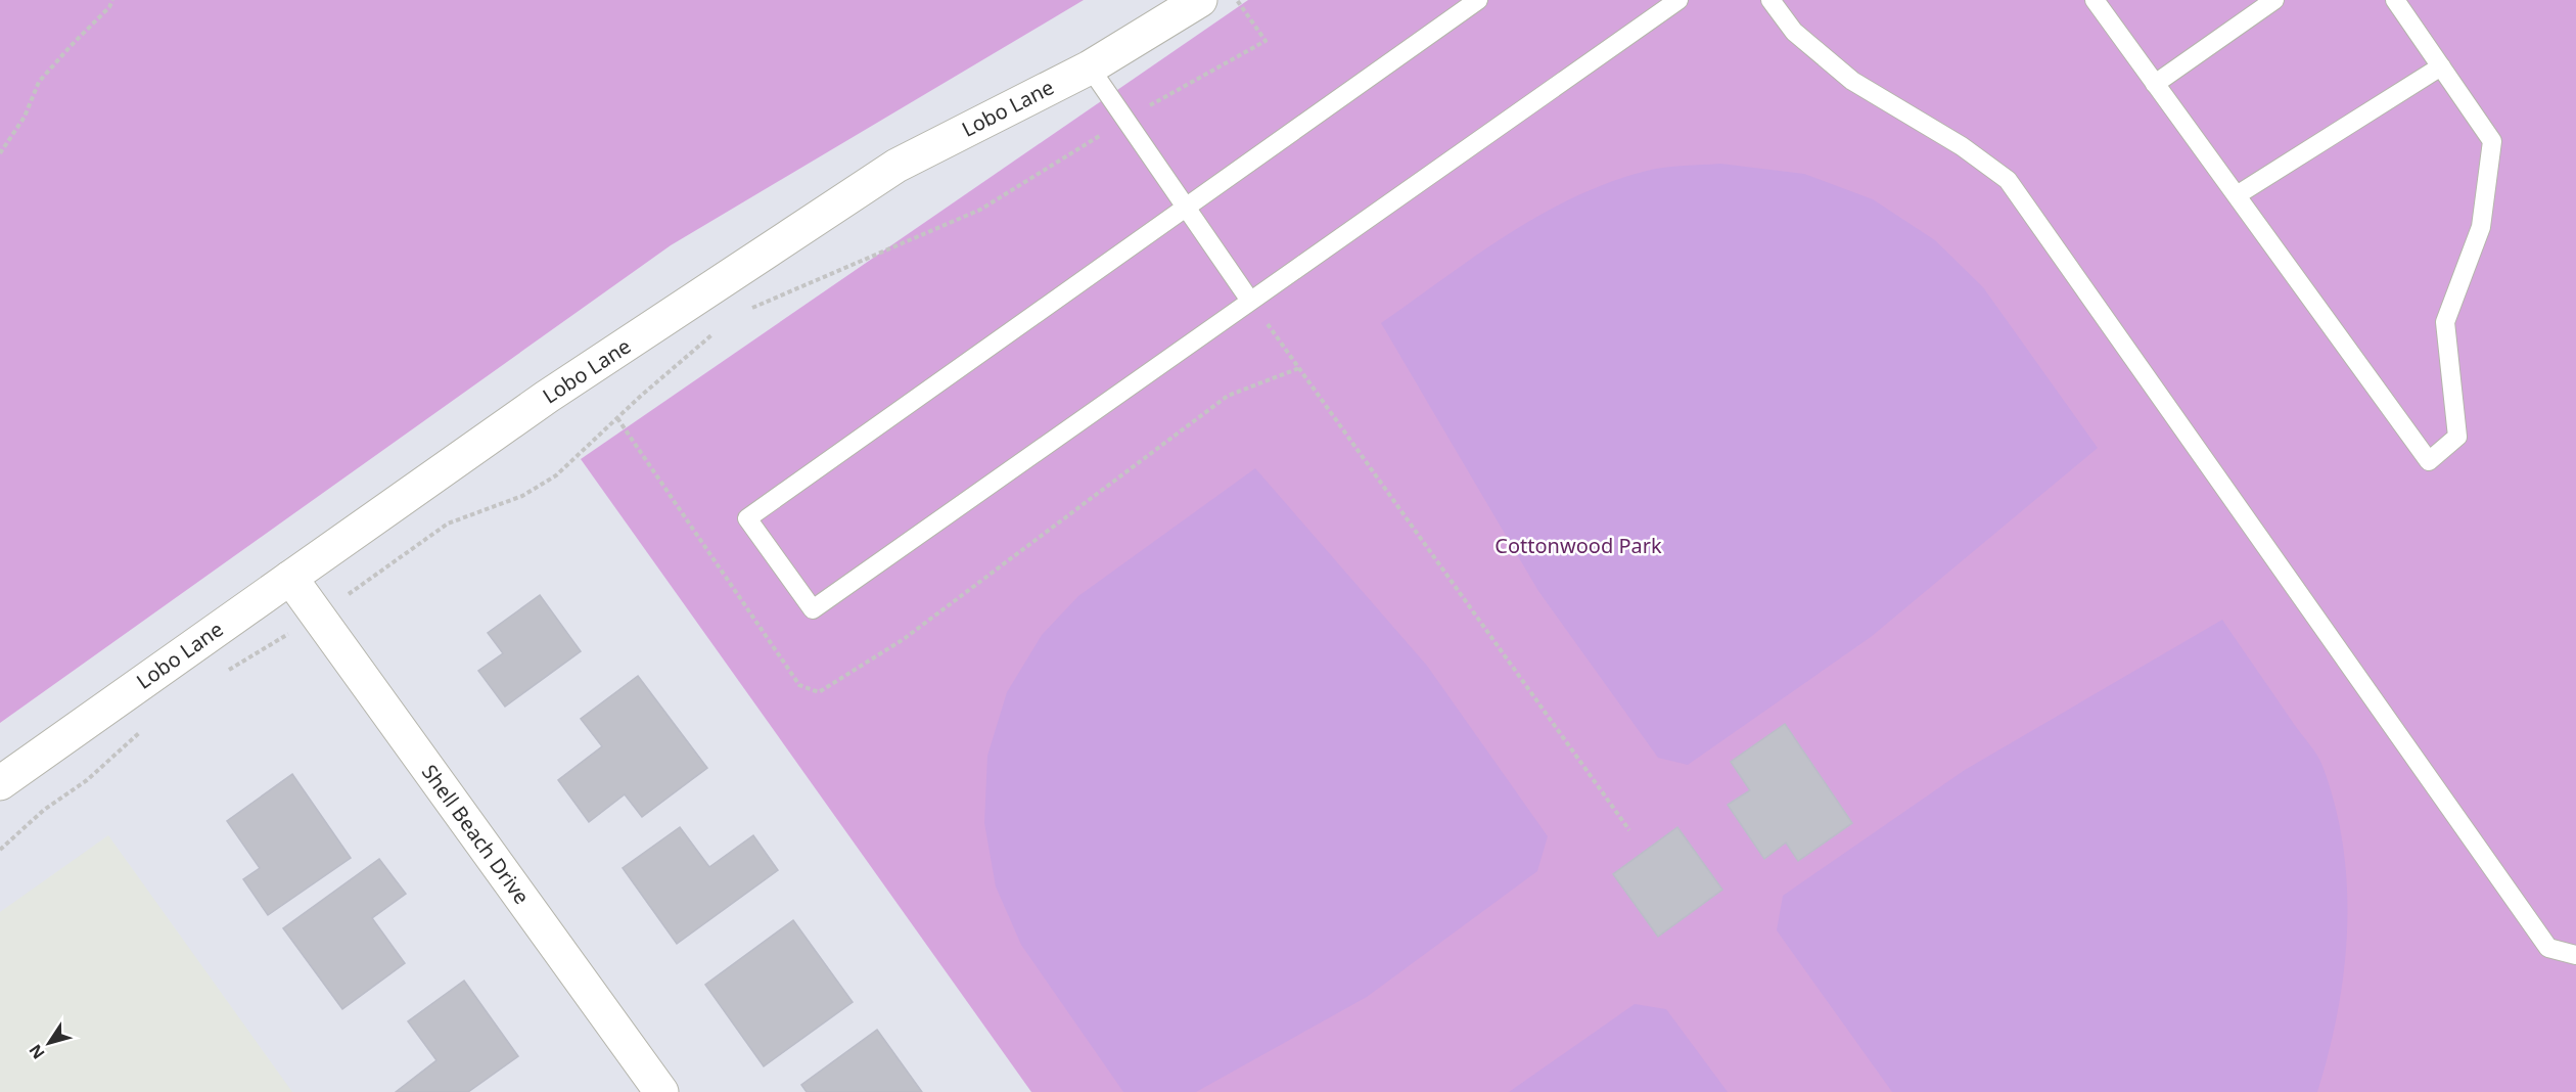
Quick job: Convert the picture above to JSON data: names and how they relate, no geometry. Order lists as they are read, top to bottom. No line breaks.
{"streets":{"street":["Lobo Lane","Shell Beach Drive"]},"crossings":[["Lobo Lane","Shell Beach Drive"]],"parks":["Cottonwood Park"],"north":"bottom left"}
